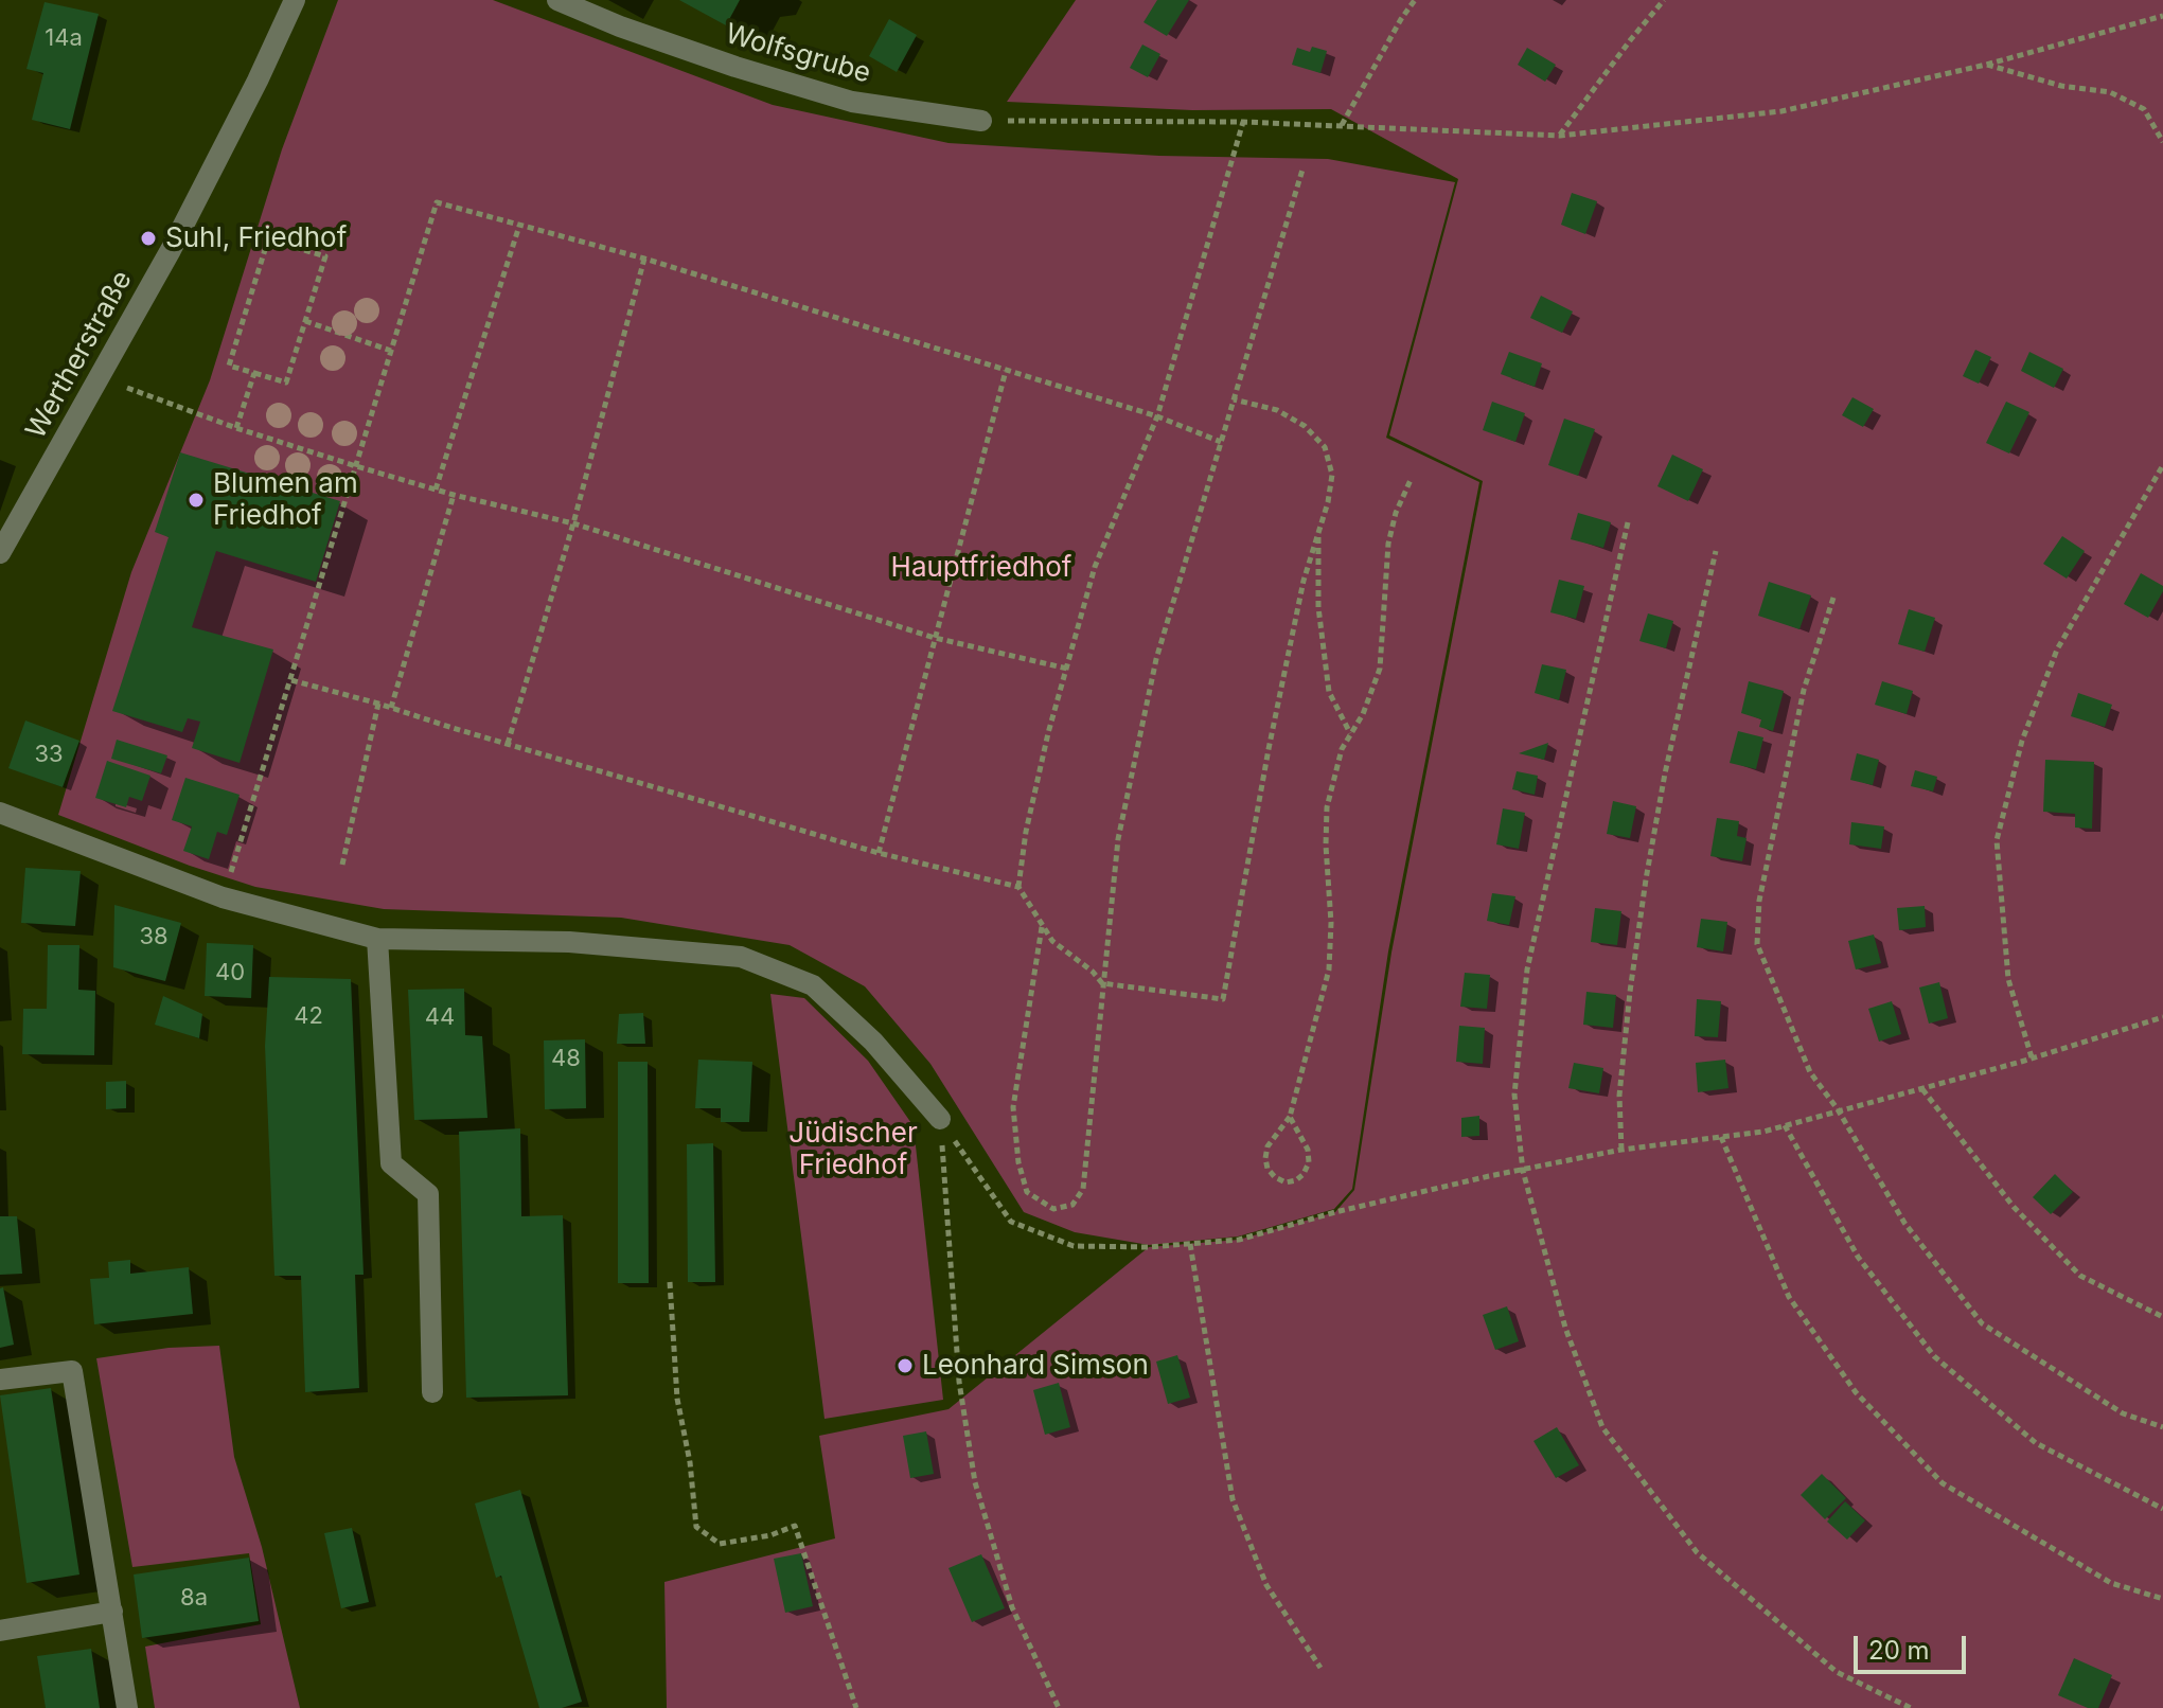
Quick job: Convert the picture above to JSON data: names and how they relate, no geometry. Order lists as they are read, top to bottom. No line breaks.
{"streets":{"street":["Wolfsgrube","Wertherstraße"]},"parks":["Hauptfriedhof","Jüdischer Friedhof"],"places":["Suhl, Friedhof","Blumen am Friedhof","Leonhard Simson"],"house_numbers":["14a","33","38","40","42","44","48","8a"],"scale_bar":"20 m"}
